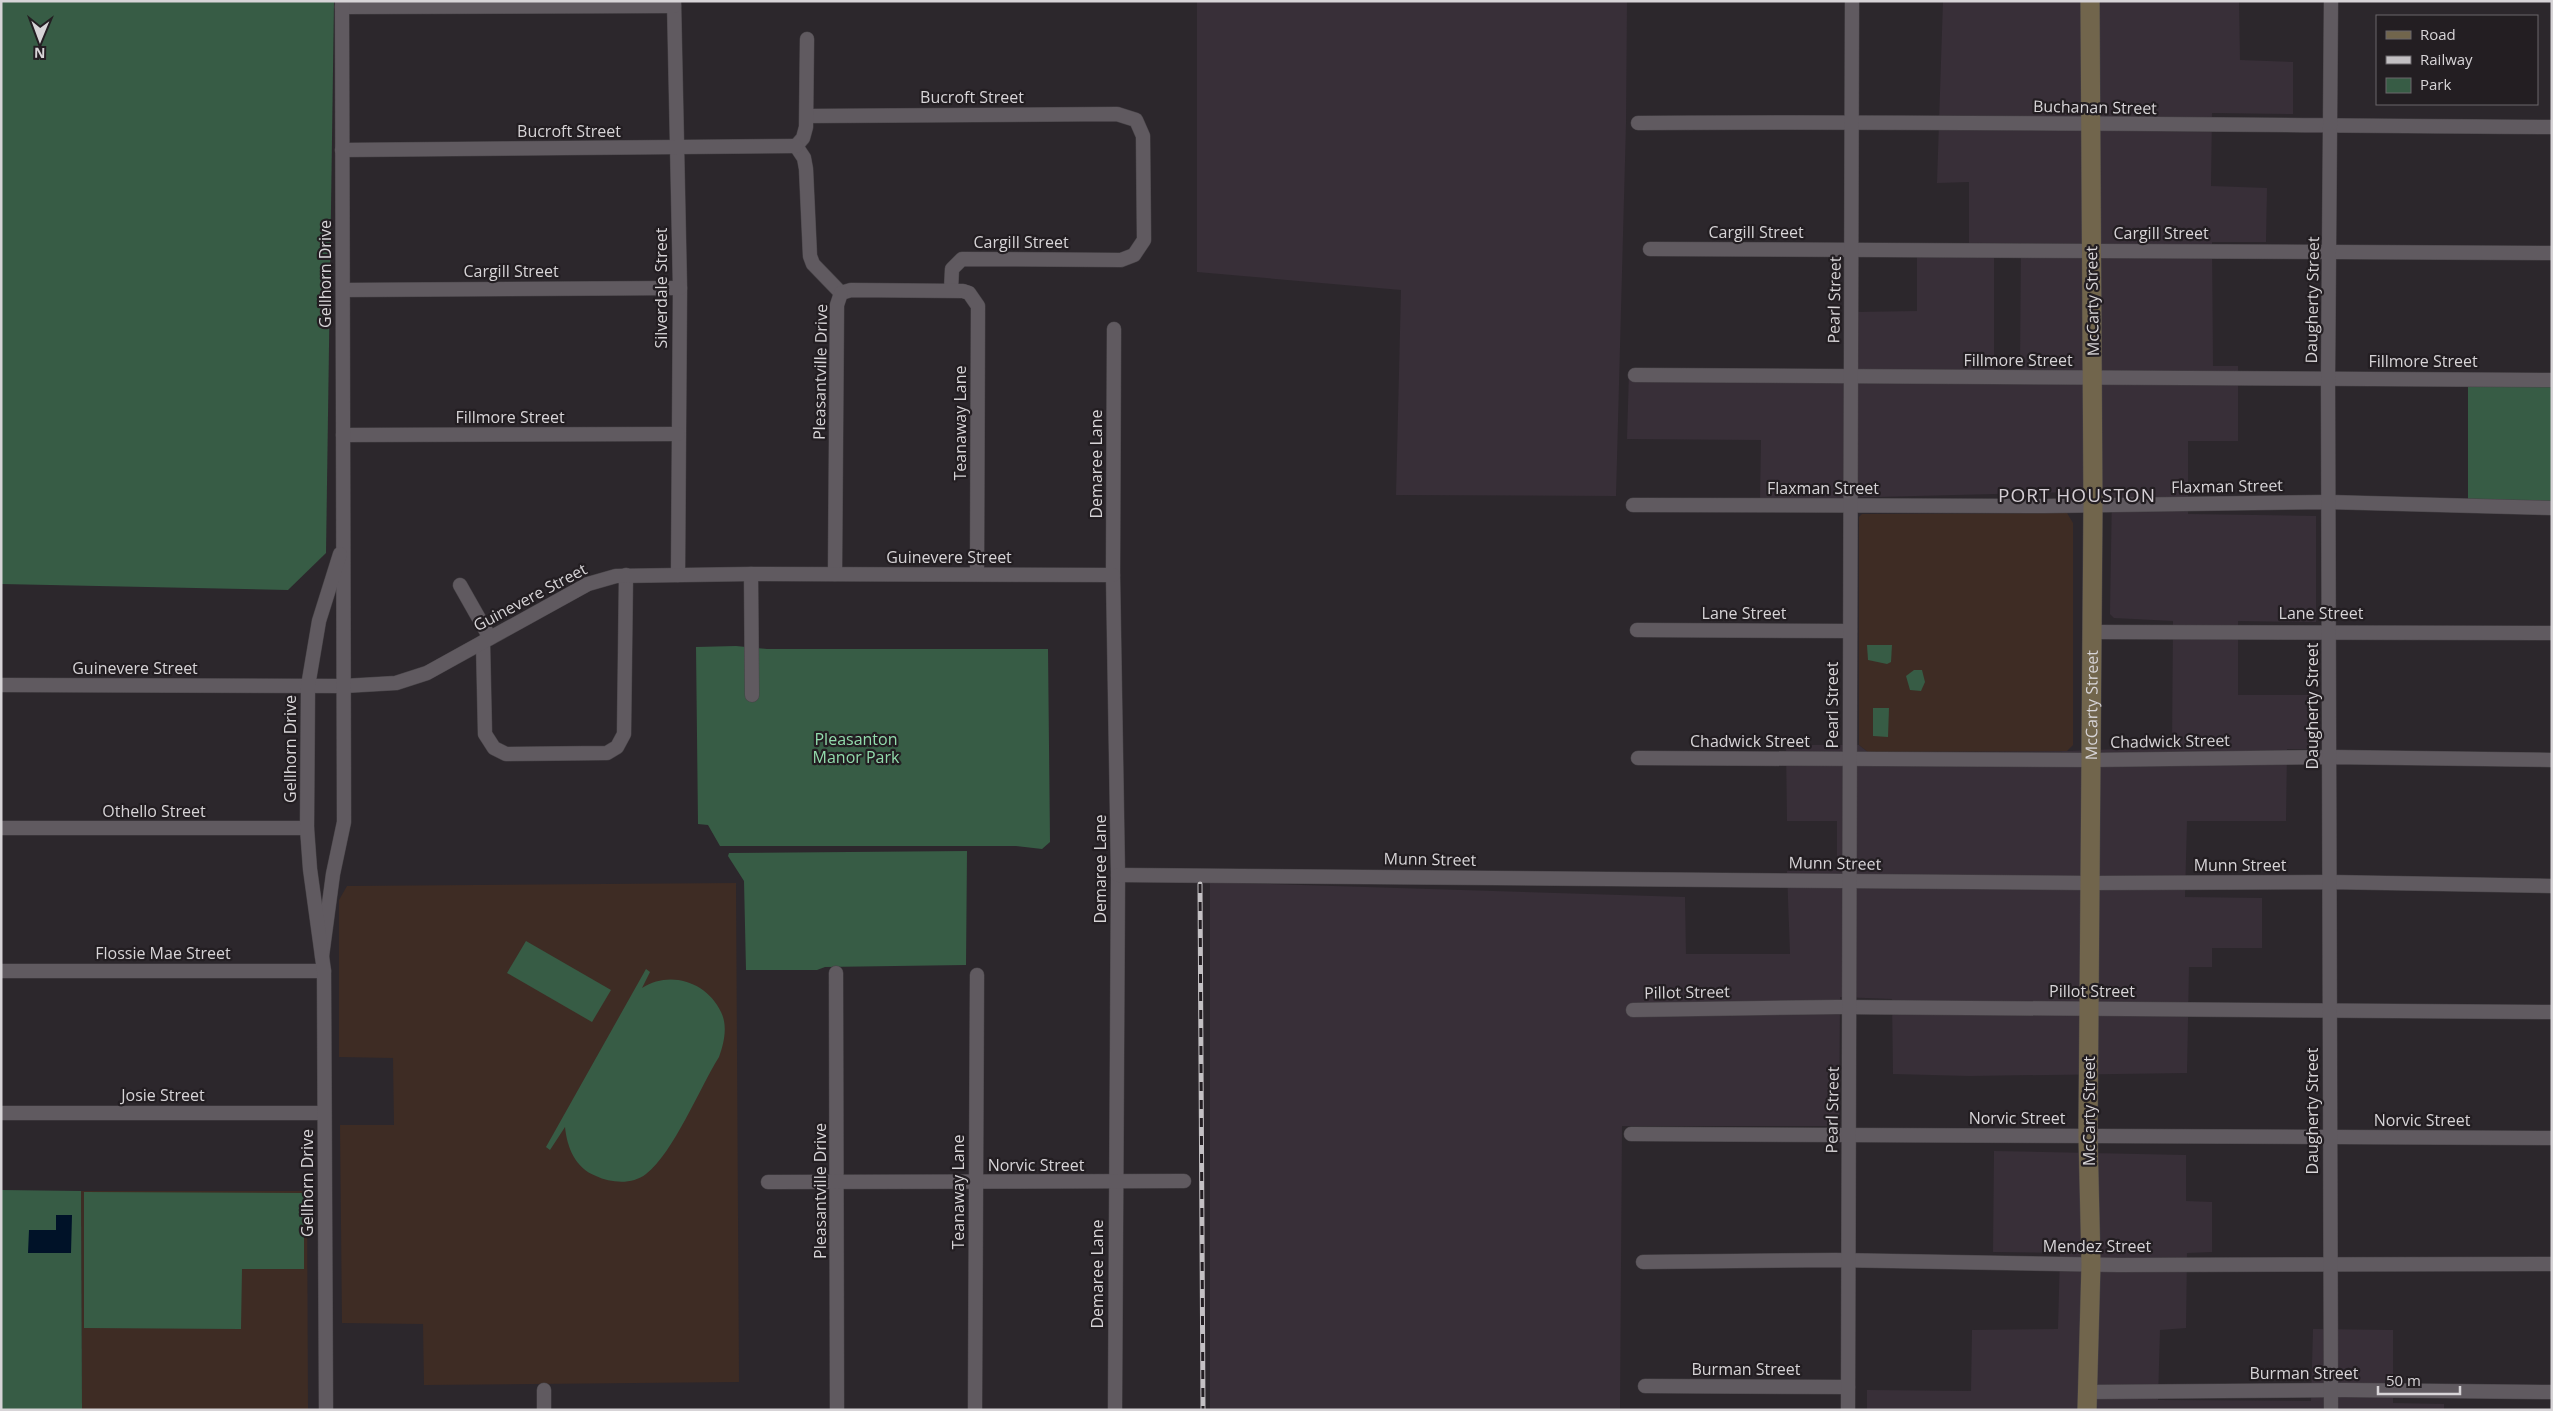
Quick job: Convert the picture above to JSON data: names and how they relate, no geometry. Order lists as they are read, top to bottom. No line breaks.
{"streets":{"main road":["McCarty Street"],"street":["Bucroft Street","Buchanan Street","Cargill Street","Gellhorn Drive","Silverdale Street","Pearl Street","Daugherty Street","Fillmore Street","Pleasantville Drive","Teanaway Lane","Demaree Lane","Flaxman Street","Guinevere Street","Lane Street","Chadwick Street","Othello Street","Munn Street","Flossie Mae Street","Pillot Street","Josie Street","Norvic Street","Mendez Street","Burman Street"]},"crossings":[["Bucroft Street","Cargill Street"],["Bucroft Street","Gellhorn Drive"],["Bucroft Street","Silverdale Street"],["Bucroft Street","Pleasantville Drive"],["Buchanan Street","Pearl Street"],["Buchanan Street","Daugherty Street"],["Buchanan Street","McCarty Street"],["Cargill Street","Gellhorn Drive"],["Cargill Street","Silverdale Street"],["Cargill Street","Pearl Street"],["Cargill Street","Daugherty Street"],["Cargill Street","McCarty Street"],["Cargill Street","Teanaway Lane"],["Gellhorn Drive","Fillmore Street"],["Gellhorn Drive","Guinevere Street"],["Gellhorn Drive","Othello Street"],["Gellhorn Drive","Flossie Mae Street"],["Gellhorn Drive","Josie Street"],["Silverdale Street","Fillmore Street"],["Silverdale Street","Guinevere Street"],["Pearl Street","Fillmore Street"],["Pearl Street","Flaxman Street"],["Pearl Street","Lane Street"],["Pearl Street","Chadwick Street"],["Pearl Street","Munn Street"],["Pearl Street","Pillot Street"],["Pearl Street","Norvic Street"],["Pearl Street","Mendez Street"],["Pearl Street","Burman Street"],["Daugherty Street","Fillmore Street"],["Daugherty Street","Flaxman Street"],["Daugherty Street","Lane Street"],["Daugherty Street","Chadwick Street"],["Daugherty Street","Munn Street"],["Daugherty Street","Pillot Street"],["Daugherty Street","Norvic Street"],["Daugherty Street","Mendez Street"],["Daugherty Street","Burman Street"],["McCarty Street","Fillmore Street"],["McCarty Street","Flaxman Street"],["McCarty Street","Lane Street"],["McCarty Street","Chadwick Street"],["McCarty Street","Munn Street"],["McCarty Street","Pillot Street"],["McCarty Street","Norvic Street"],["McCarty Street","Mendez Street"],["McCarty Street","Burman Street"],["Pleasantville Drive","Guinevere Street"],["Pleasantville Drive","Norvic Street"],["Teanaway Lane","Guinevere Street"],["Teanaway Lane","Norvic Street"],["Demaree Lane","Guinevere Street"],["Demaree Lane","Munn Street"],["Demaree Lane","Norvic Street"]],"districts":["PORT HOUSTON"],"parks":["Pleasanton Manor Park"],"legend":["Road","Railway","Park"],"scale_bar":"50 m","north":"bottom"}
